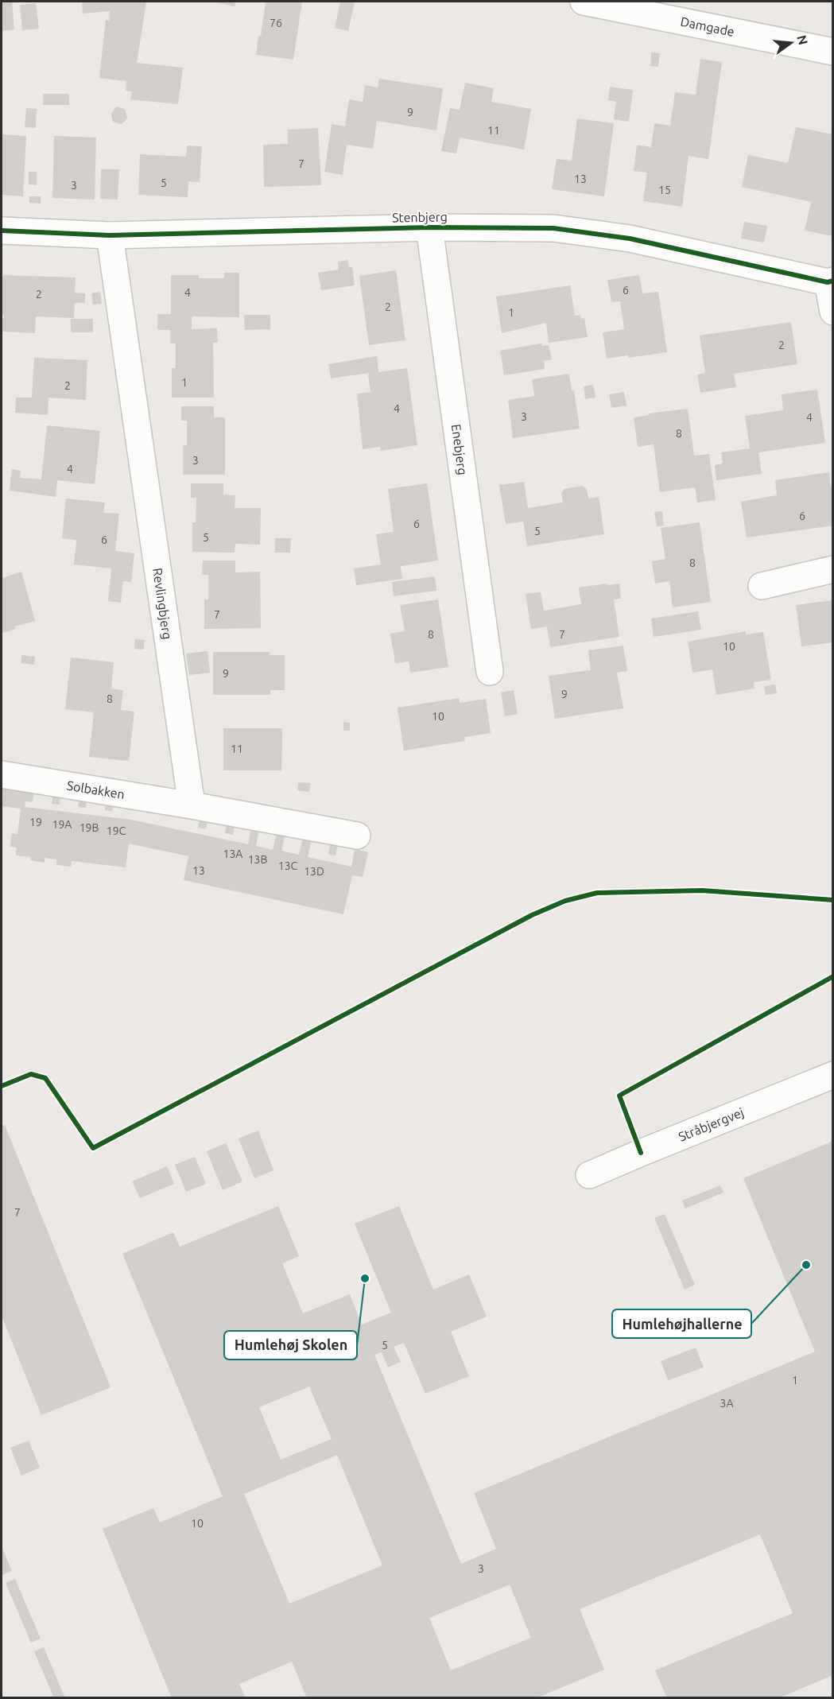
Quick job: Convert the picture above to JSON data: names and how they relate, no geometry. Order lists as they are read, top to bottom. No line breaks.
{"streets":{"street":["Damgade","Stenbjerg","Enebjerg","Revlingbjerg","Solbakken","Stråbjergvej"]},"crossings":[["Stenbjerg","Enebjerg"],["Stenbjerg","Revlingbjerg"],["Revlingbjerg","Solbakken"]],"places":["Humlehøjhallerne","Humlehøj Skolen"],"house_numbers":["76","9","11","7","13","5","3","15","6","4","2","2","1","2","1","2","4","3","4","8","3","4","6","6","5","5","6","8","7","8","7","10","9","9","8","10","11","19","19A","19B","19C","13A","13B","13C","13","13D","7","5","1","3A","10","3"],"north":"right"}
